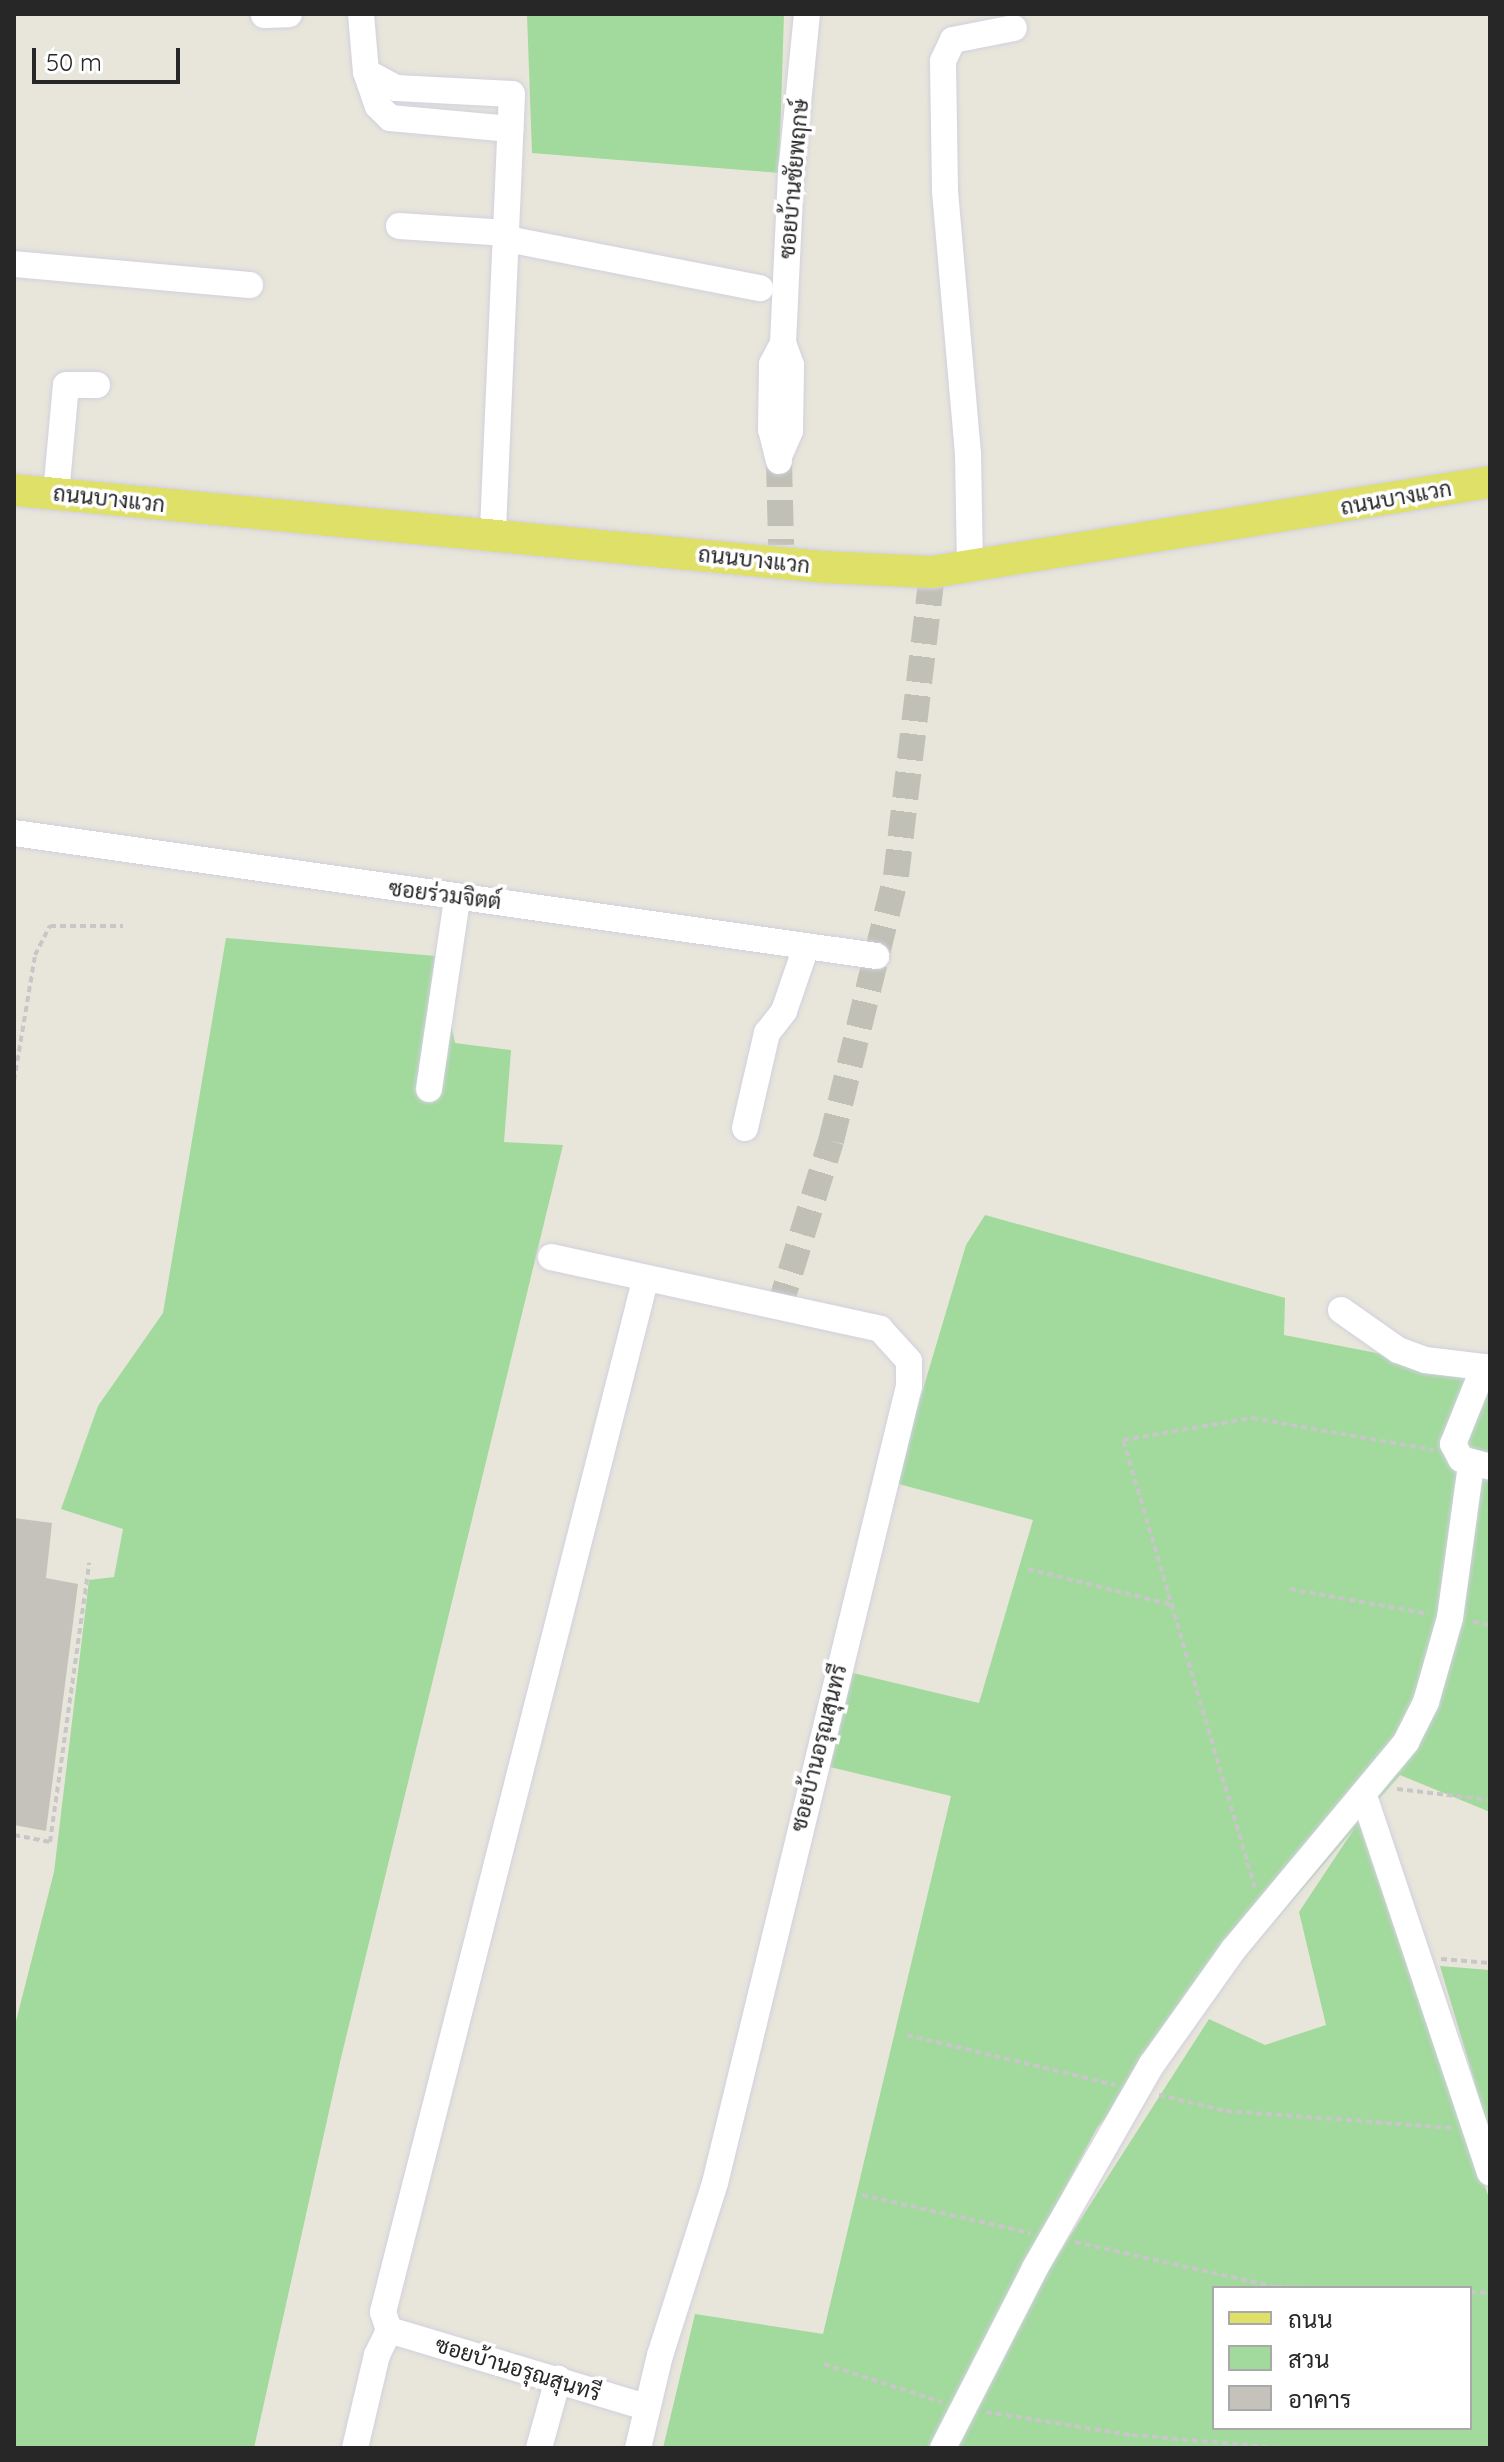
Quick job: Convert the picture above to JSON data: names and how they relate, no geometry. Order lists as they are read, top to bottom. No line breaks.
{"streets":{"main road":["ถนนบางแวก"],"street":["ซอยบ้านชัยพฤกษ์","ซอยร่วมจิตต์","ซอยบ้านอรุณสุนทรี"]},"legend":["ถนน","สวน","อาคาร"],"scale_bar":"50 m"}
